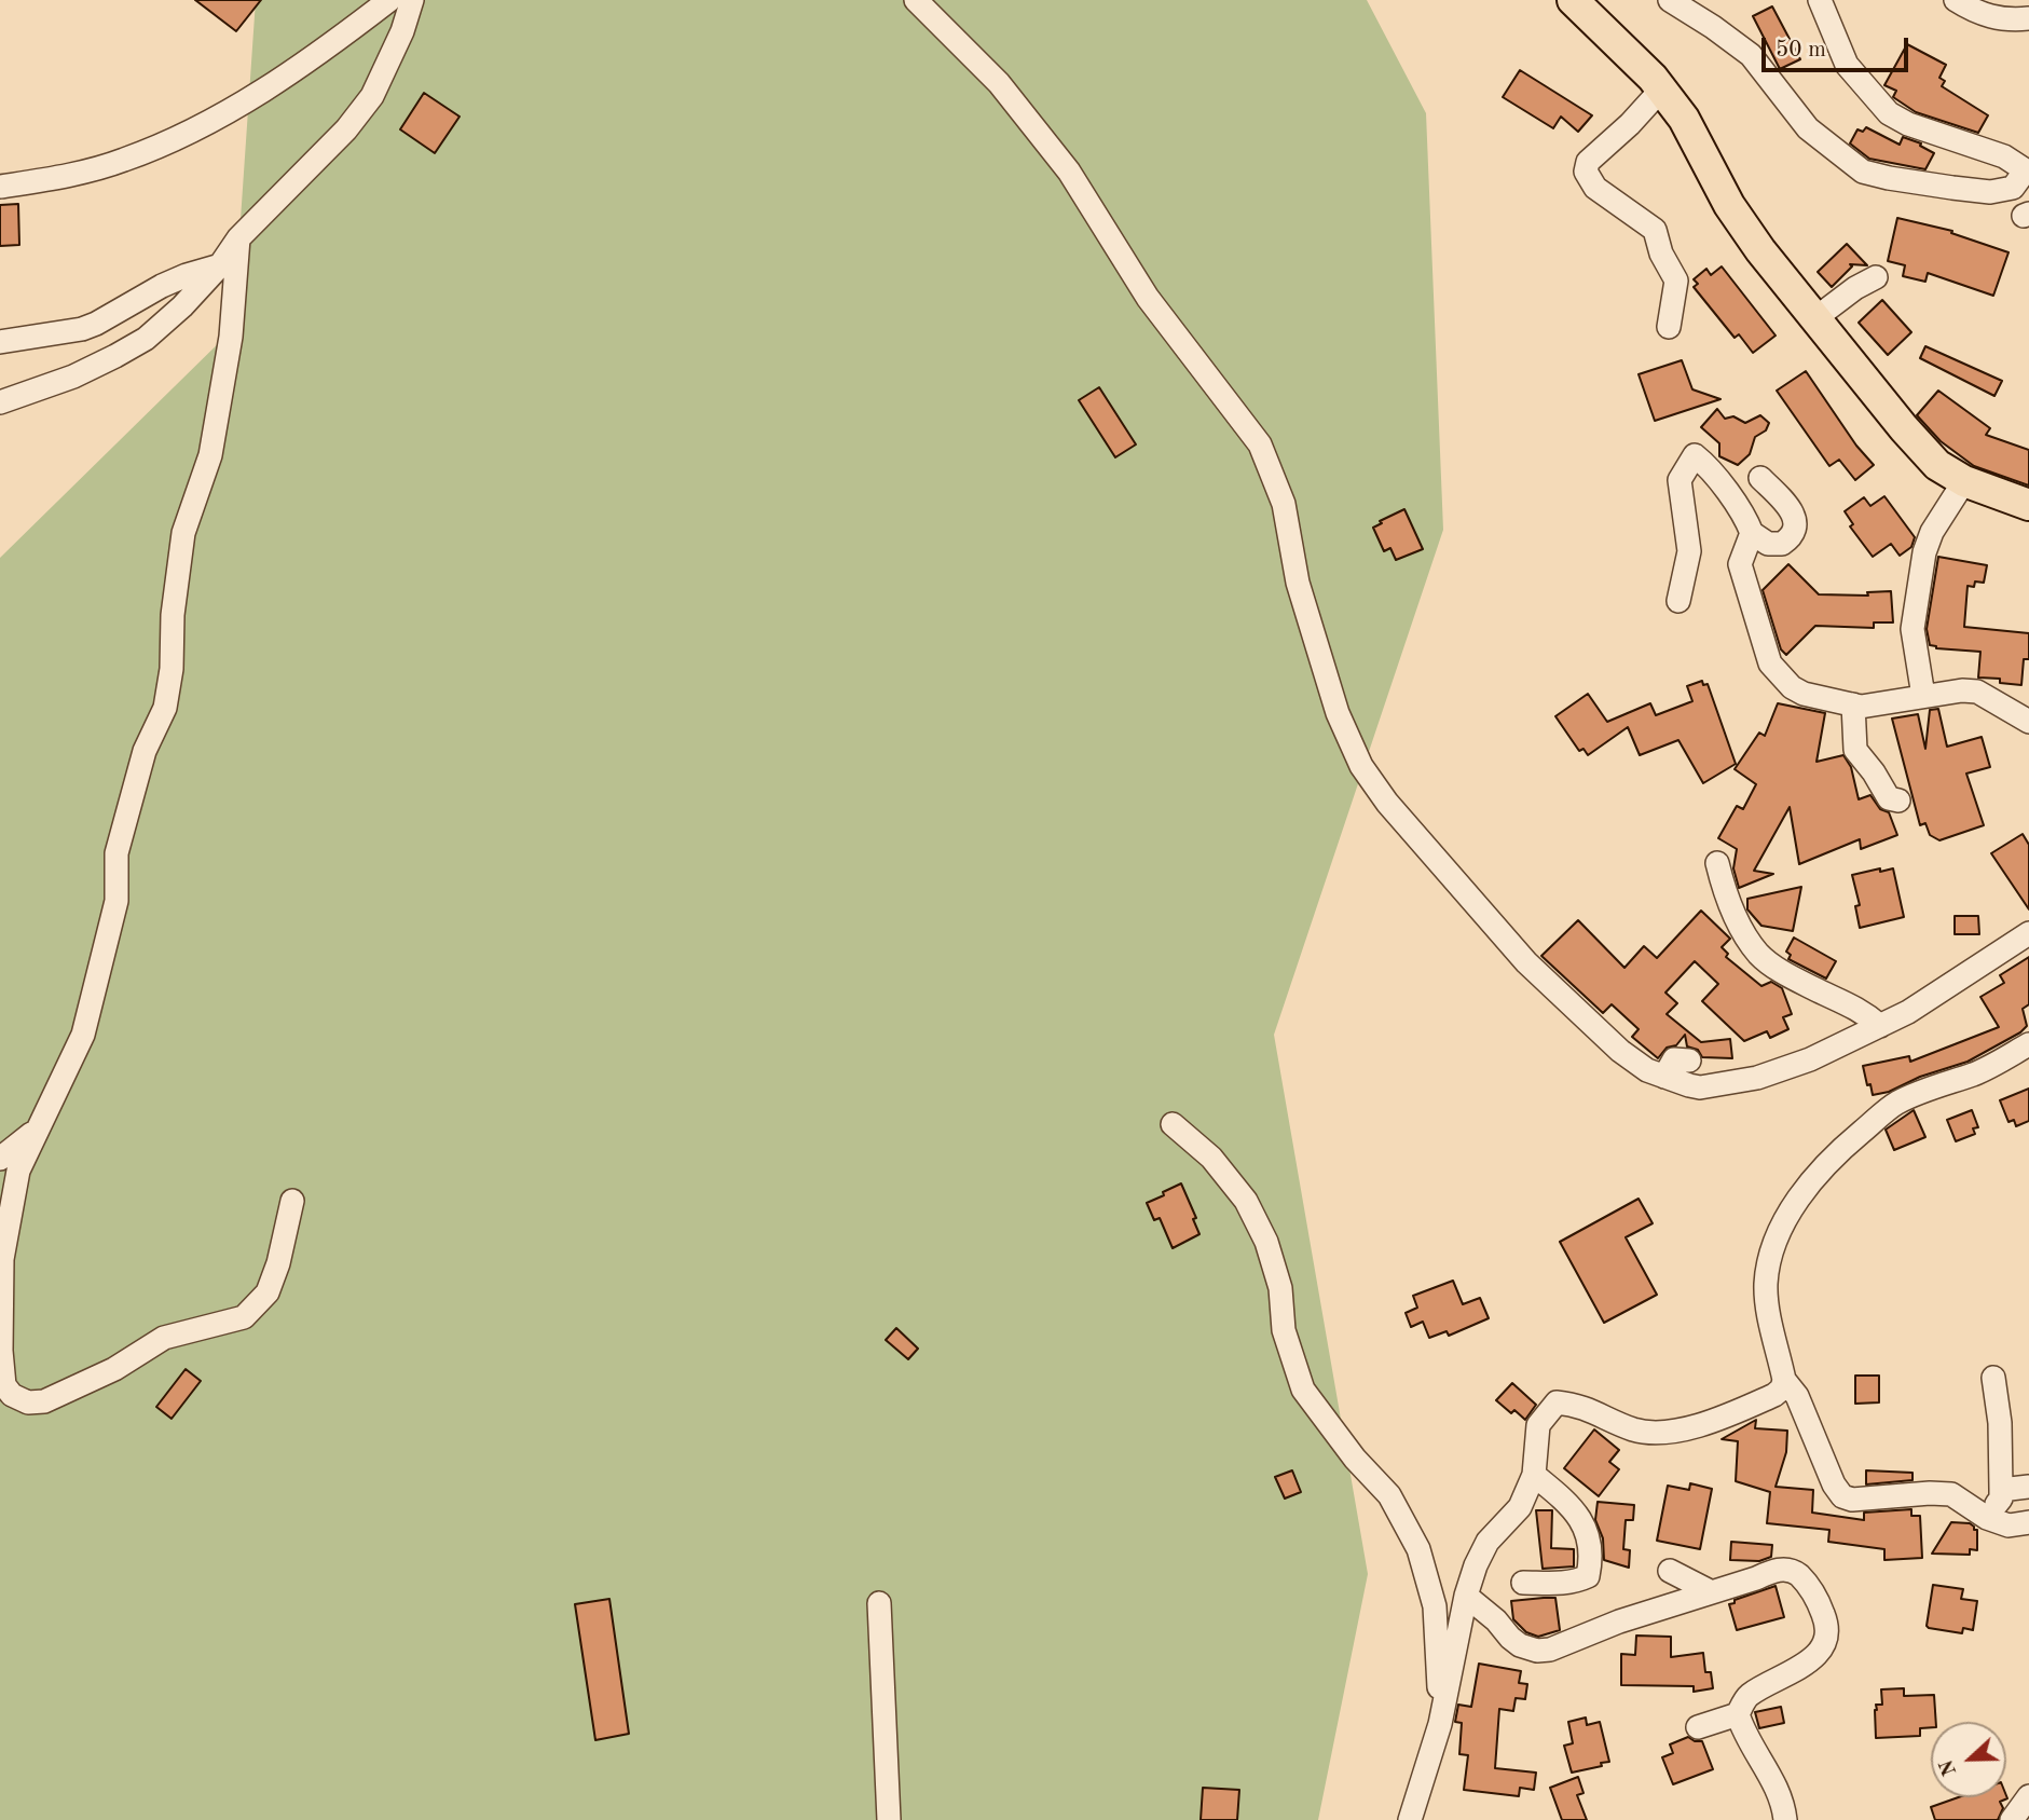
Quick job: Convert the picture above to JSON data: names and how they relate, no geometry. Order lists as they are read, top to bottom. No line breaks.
{"scale_bar":"50 m","north":"left"}
